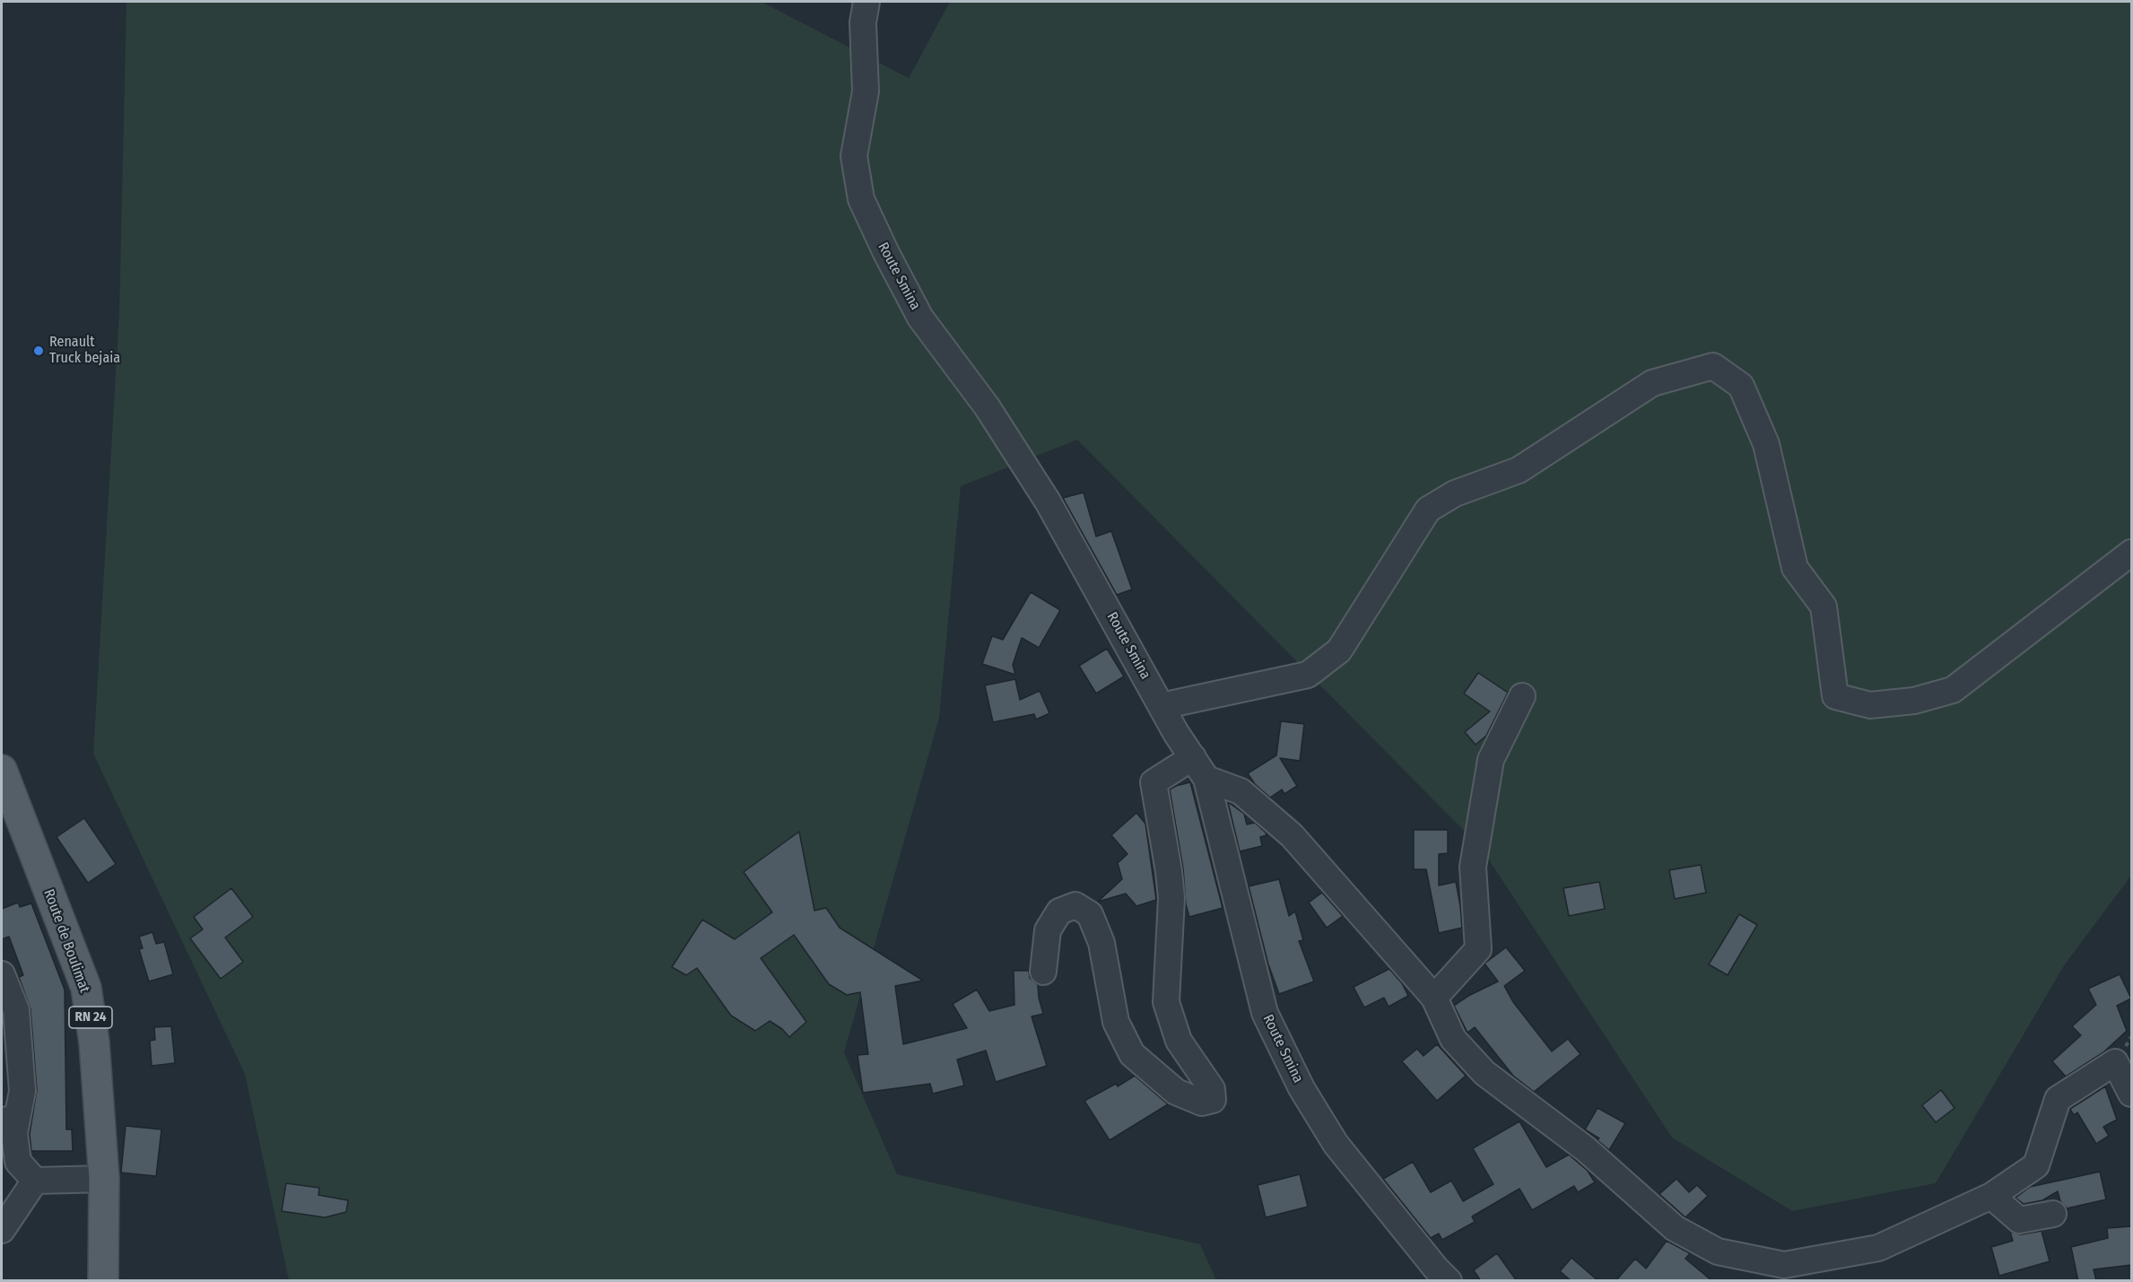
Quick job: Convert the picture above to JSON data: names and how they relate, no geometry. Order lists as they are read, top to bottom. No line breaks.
{"streets":{"main road":["Route de Boulimat","RN 24"],"street":["Route Smina"]},"places":["Renault Truck bejaia"]}
